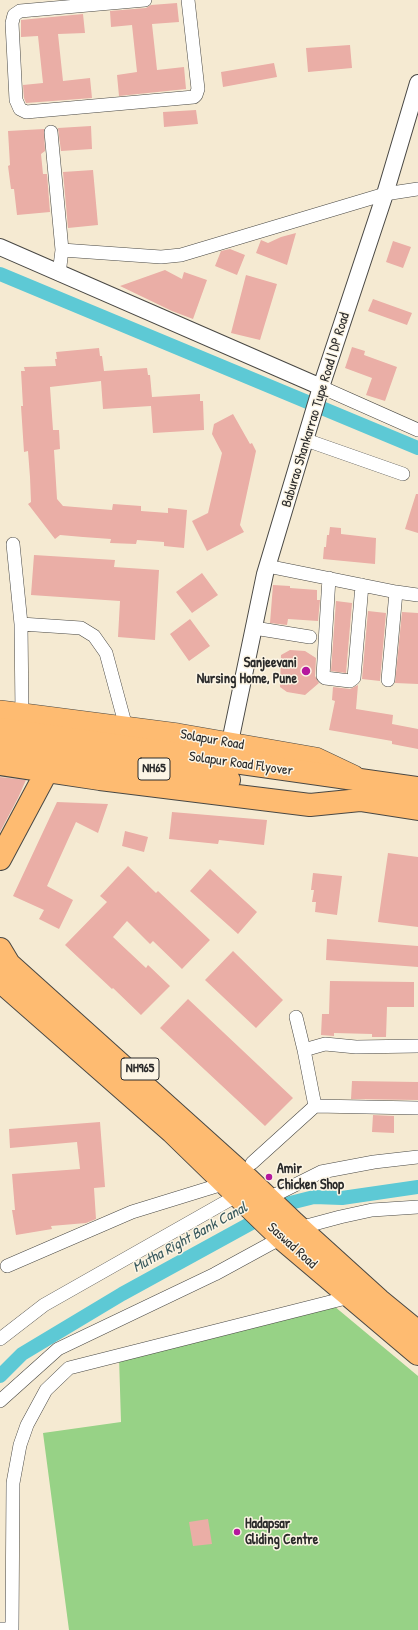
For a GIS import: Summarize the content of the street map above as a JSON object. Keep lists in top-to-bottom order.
{
  "streets": {
    "highway": [
      "Solapur Road",
      "Solapur Road Flyover",
      "NH65",
      "NH965",
      "Saswad Road"
    ],
    "street": ["Baburao Shankarrao Tupe Road | DP Road"]
  },
  "crossings": [
    ["Baburao Shankarrao Tupe Road | DP Road", "Solapur Road"],
    ["Solapur Road", "Solapur Road Flyover"],
    ["NH965", "Saswad Road"]
  ],
  "water": ["Mutha Right Bank Canal"],
  "places": ["Sanjeevani Nursing Home, Pune", "Amir Chicken Shop", "Hadapsar Gliding Centre"]
}
